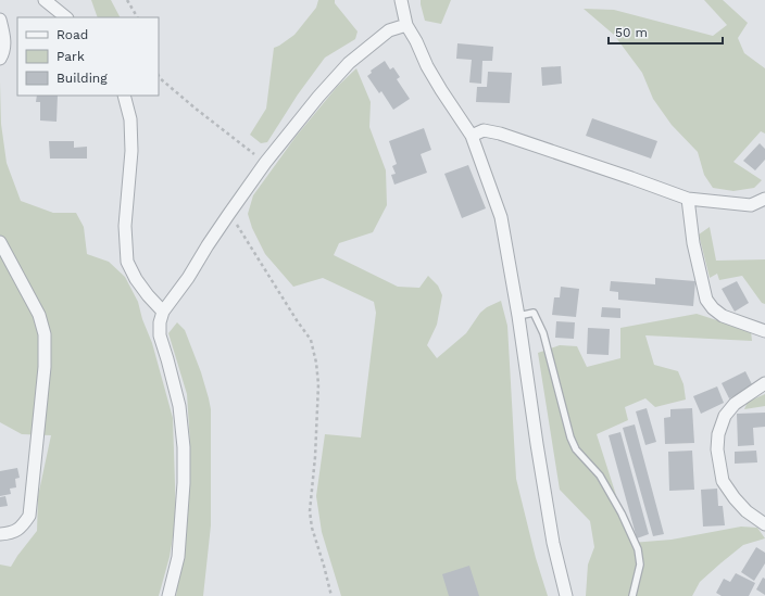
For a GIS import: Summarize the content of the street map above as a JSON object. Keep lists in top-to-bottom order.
{
  "legend": ["Road", "Park", "Building"],
  "scale_bar": "50 m"
}
